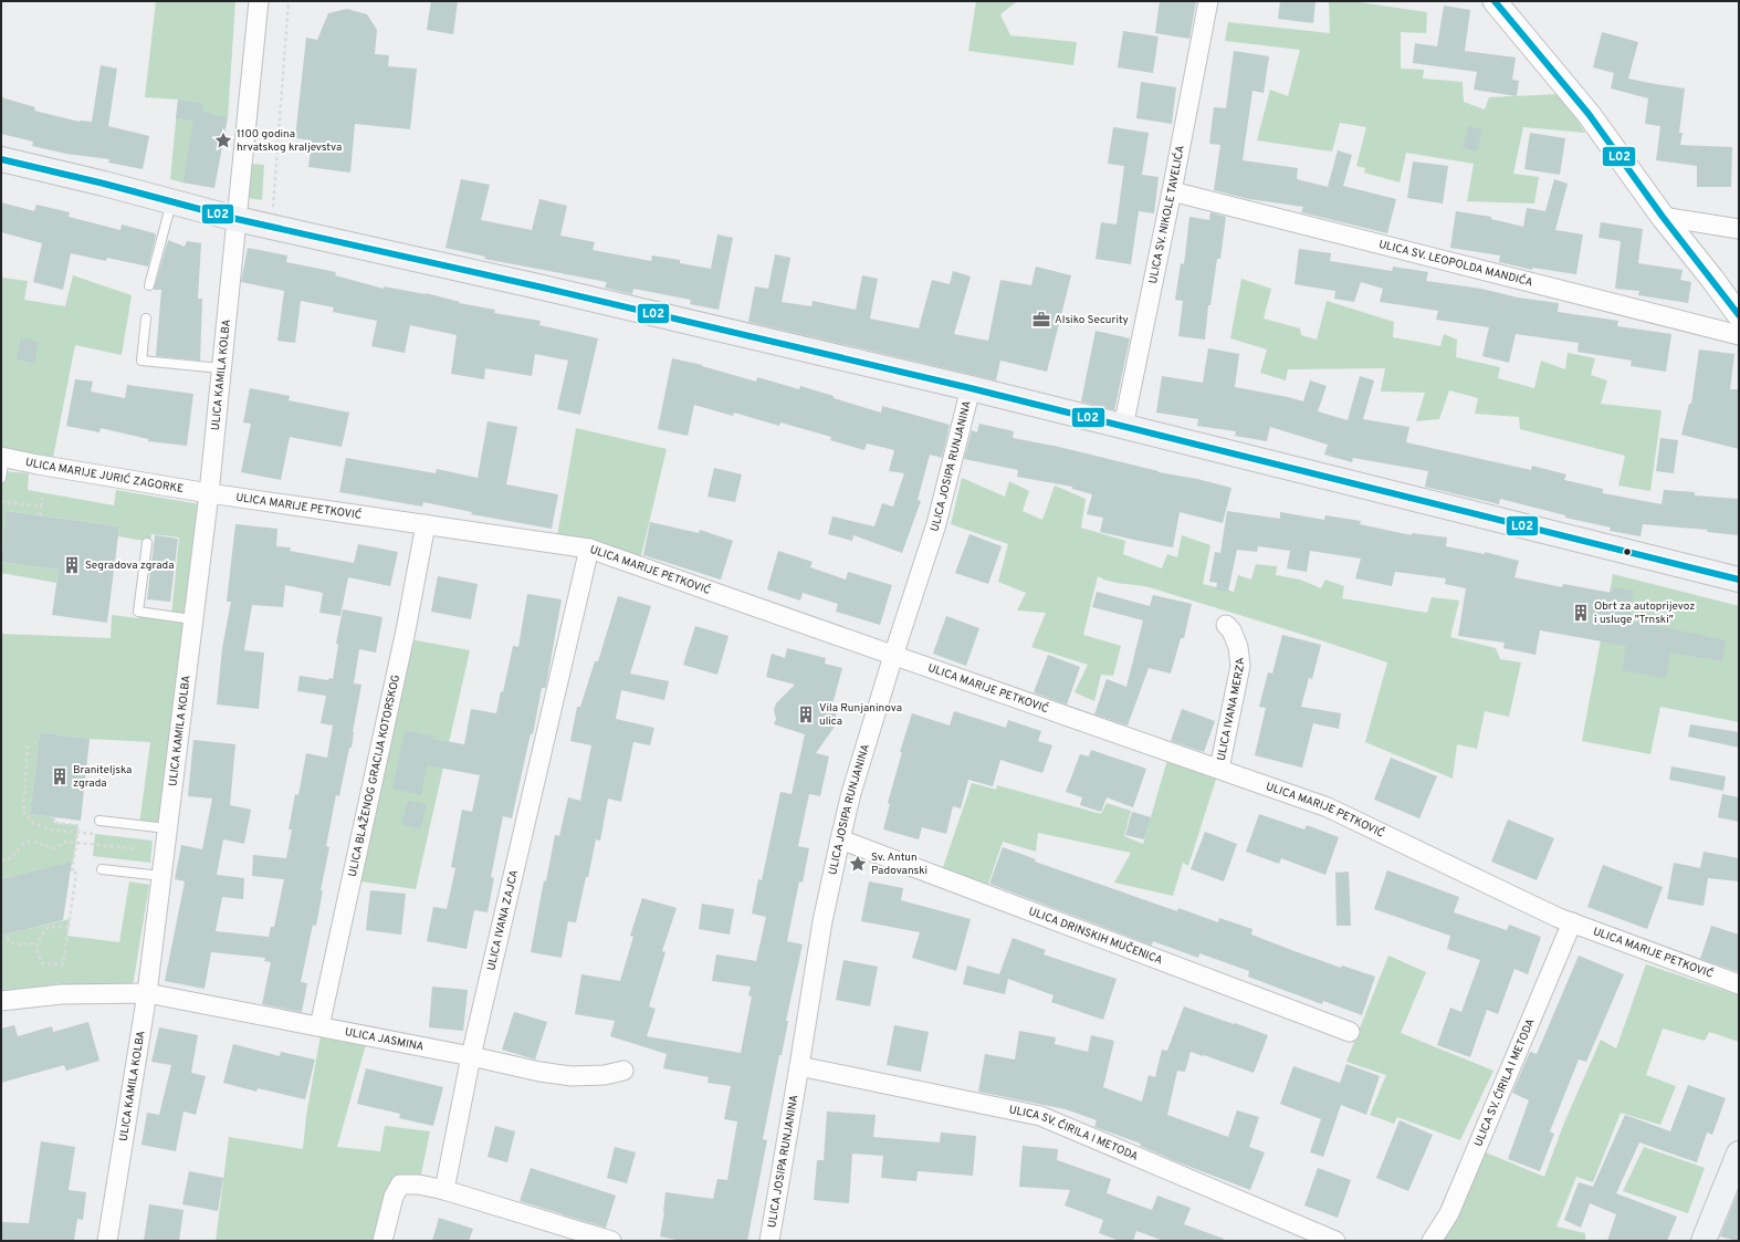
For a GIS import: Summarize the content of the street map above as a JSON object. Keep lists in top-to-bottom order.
{
  "streets": {
    "street": [
      "ULICA SV. NIKOLE TAVELIĆA",
      "ULICA SV. LEOPOLDA MANDIĆA",
      "ULICA KAMILA KOLBA",
      "ULICA JOSIPA RUNJANINA",
      "ULICA MARIJE JURIĆ ZAGORKE",
      "ULICA MARIJE PETKOVIĆ",
      "ULICA IVANA MERZA",
      "ULICA BLAŽENOG GRACIJA KOTORSKOG",
      "ULICA IVANA ZAJCA",
      "ULICA DRINSKIH MUČENICA",
      "ULICA JASMINA",
      "ULICA SV. ĆIRILA I METODA"
    ]
  },
  "crossings": [
    ["ULICA SV. NIKOLE TAVELIĆA", "ULICA SV. LEOPOLDA MANDIĆA"],
    ["ULICA KAMILA KOLBA", "ULICA MARIJE JURIĆ ZAGORKE"],
    ["ULICA KAMILA KOLBA", "ULICA MARIJE PETKOVIĆ"],
    ["ULICA KAMILA KOLBA", "ULICA JASMINA"],
    ["ULICA JOSIPA RUNJANINA", "ULICA MARIJE PETKOVIĆ"],
    ["ULICA JOSIPA RUNJANINA", "ULICA DRINSKIH MUČENICA"],
    ["ULICA JOSIPA RUNJANINA", "ULICA SV. ĆIRILA I METODA"],
    ["ULICA MARIJE JURIĆ ZAGORKE", "ULICA MARIJE PETKOVIĆ"],
    ["ULICA MARIJE PETKOVIĆ", "ULICA IVANA MERZA"],
    ["ULICA MARIJE PETKOVIĆ", "ULICA BLAŽENOG GRACIJA KOTORSKOG"],
    ["ULICA MARIJE PETKOVIĆ", "ULICA IVANA ZAJCA"],
    ["ULICA MARIJE PETKOVIĆ", "ULICA SV. ĆIRILA I METODA"],
    ["ULICA BLAŽENOG GRACIJA KOTORSKOG", "ULICA JASMINA"],
    ["ULICA IVANA ZAJCA", "ULICA JASMINA"]
  ],
  "places": {
    "place": ["1100 godina hrvatskog kraljevstva", "Sv. Antun Padovanski"],
    "office": ["Alsiko Security"],
    "building": [
      "Segradova zgrada",
      "Obrt za autoprijevoz i usluge \"Trnski\"",
      "Vila Runjaninova ulica",
      "Braniteljska zgrada"
    ]
  },
  "lines": ["transit line L02"]
}
